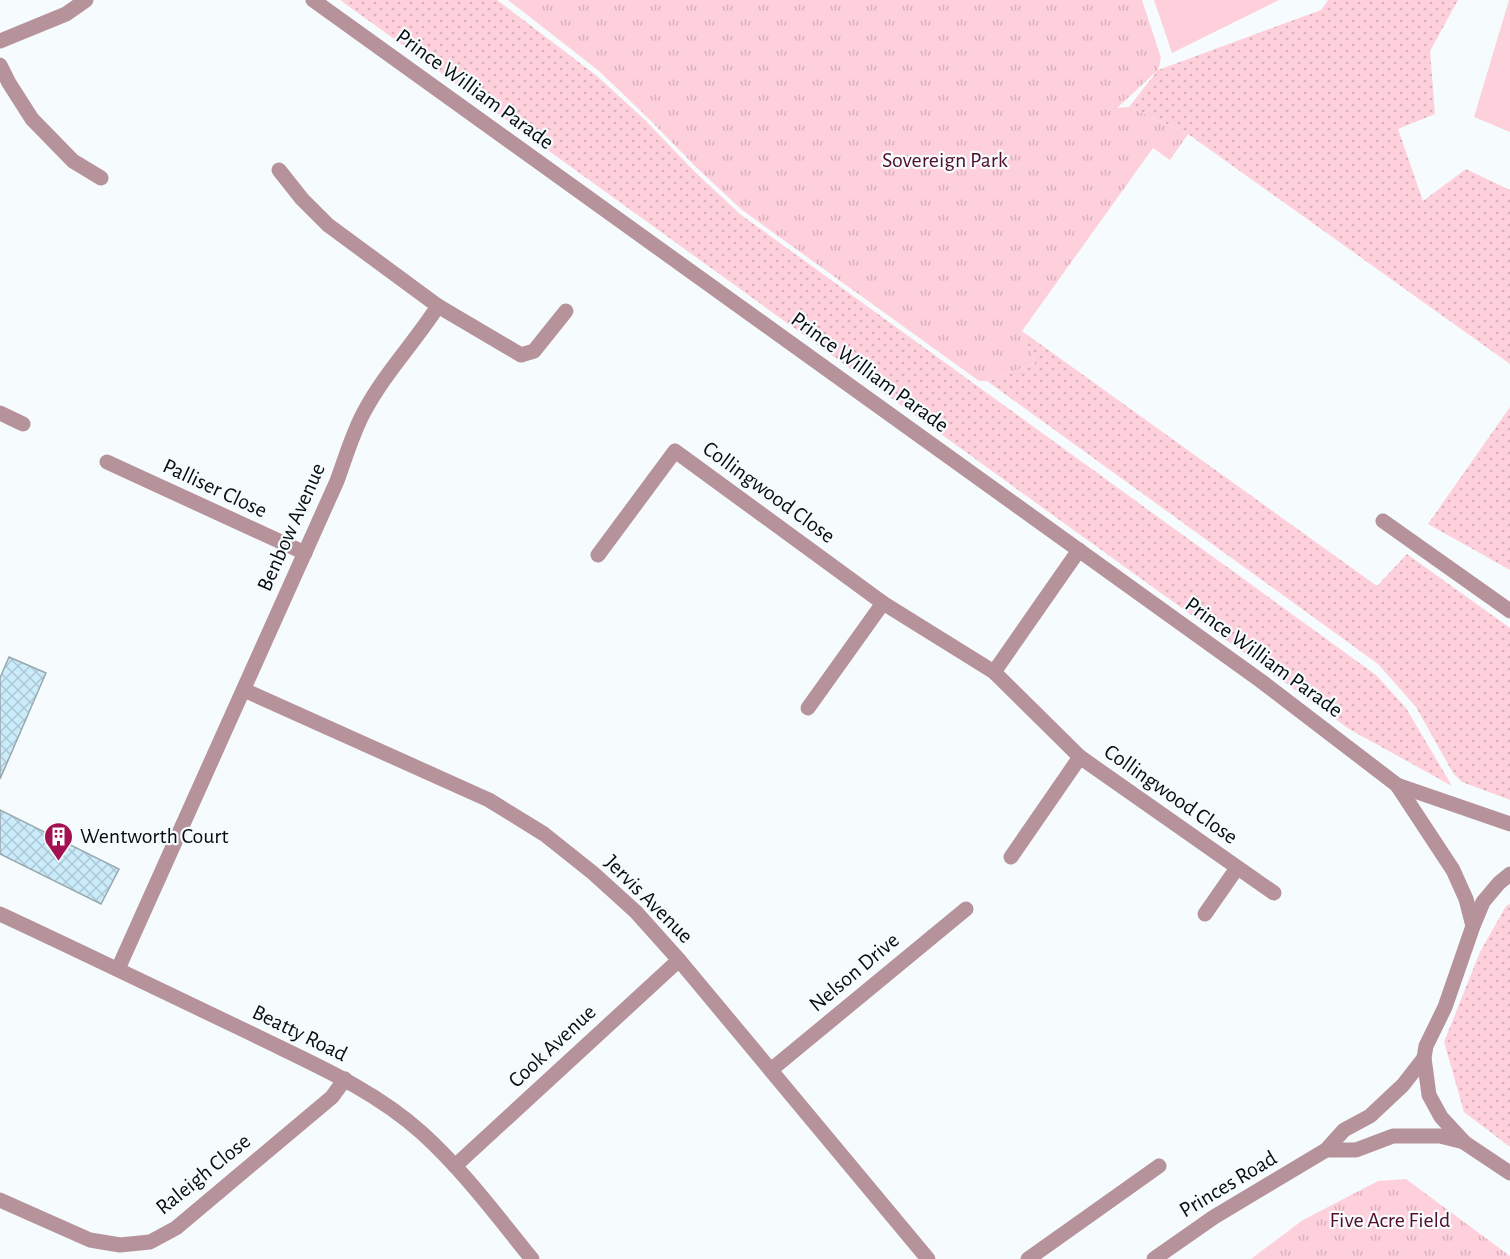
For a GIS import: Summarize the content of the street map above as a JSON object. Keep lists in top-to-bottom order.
{
  "streets": {
    "street": [
      "Prince William Parade",
      "Palliser Close",
      "Collingwood Close",
      "Benbow Avenue",
      "Jervis Avenue",
      "Nelson Drive",
      "Beatty Road",
      "Cook Avenue",
      "Raleigh Close",
      "Princes Road"
    ]
  },
  "crossings": [
    ["Palliser Close", "Benbow Avenue"],
    ["Benbow Avenue", "Jervis Avenue"],
    ["Benbow Avenue", "Beatty Road"],
    ["Jervis Avenue", "Nelson Drive"],
    ["Jervis Avenue", "Cook Avenue"],
    ["Beatty Road", "Cook Avenue"],
    ["Beatty Road", "Raleigh Close"]
  ],
  "parks": ["Sovereign Park", "Five Acre Field"],
  "places": {
    "building": ["Wentworth Court"]
  }
}
